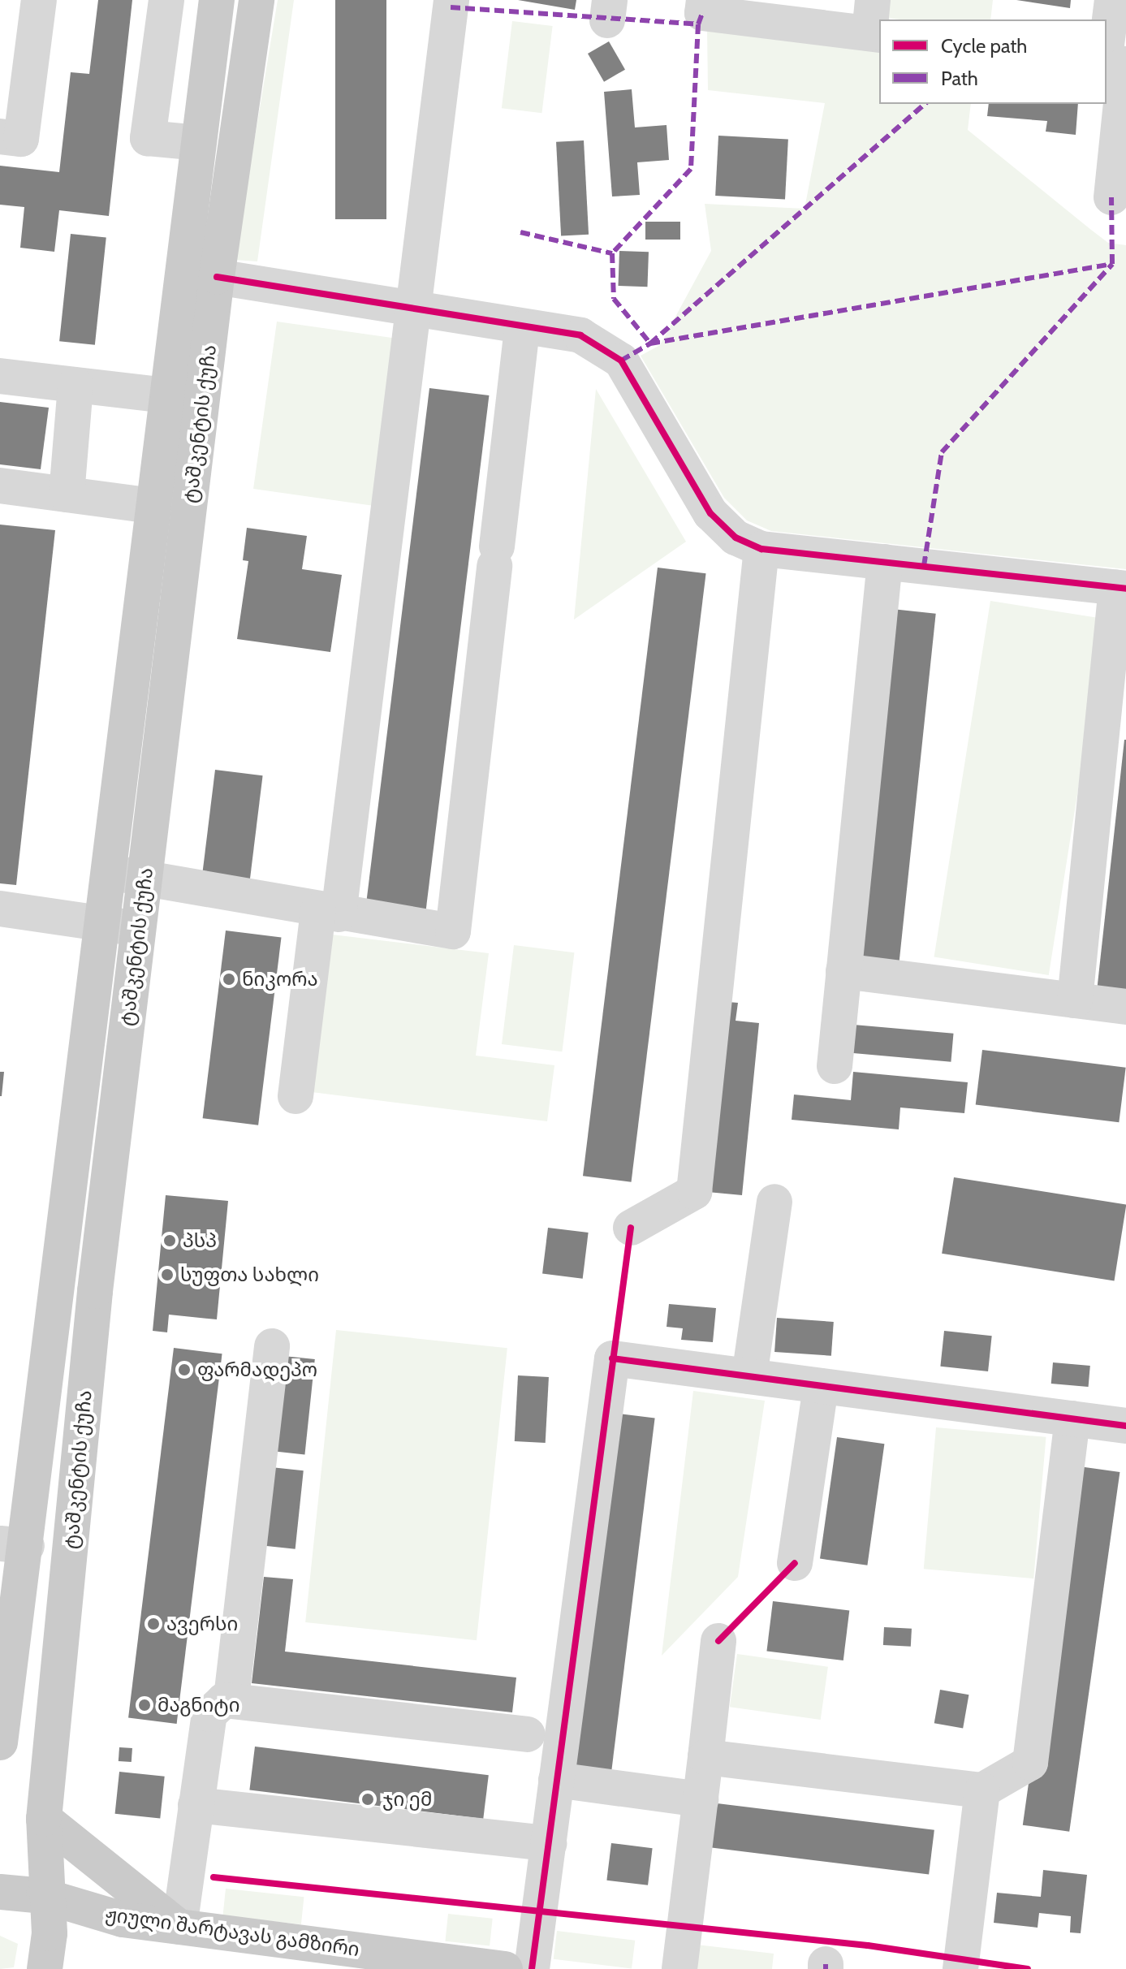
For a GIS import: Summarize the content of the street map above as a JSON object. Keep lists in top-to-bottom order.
{
  "streets": {
    "main road": ["ტაშკენტის ქუჩა", "ჟიული შარტავას გამზირი"]
  },
  "crossings": [
    ["ტაშკენტის ქუჩა", "ჟიული შარტავას გამზირი"]
  ],
  "places": [
    "ნიკორა",
    "პსპ",
    "სუფთა სახლი",
    "ფარმადეპო",
    "ავერსი",
    "მაგნიტი",
    "ჯი ემ"
  ],
  "legend": ["Cycle path", "Path"]
}
